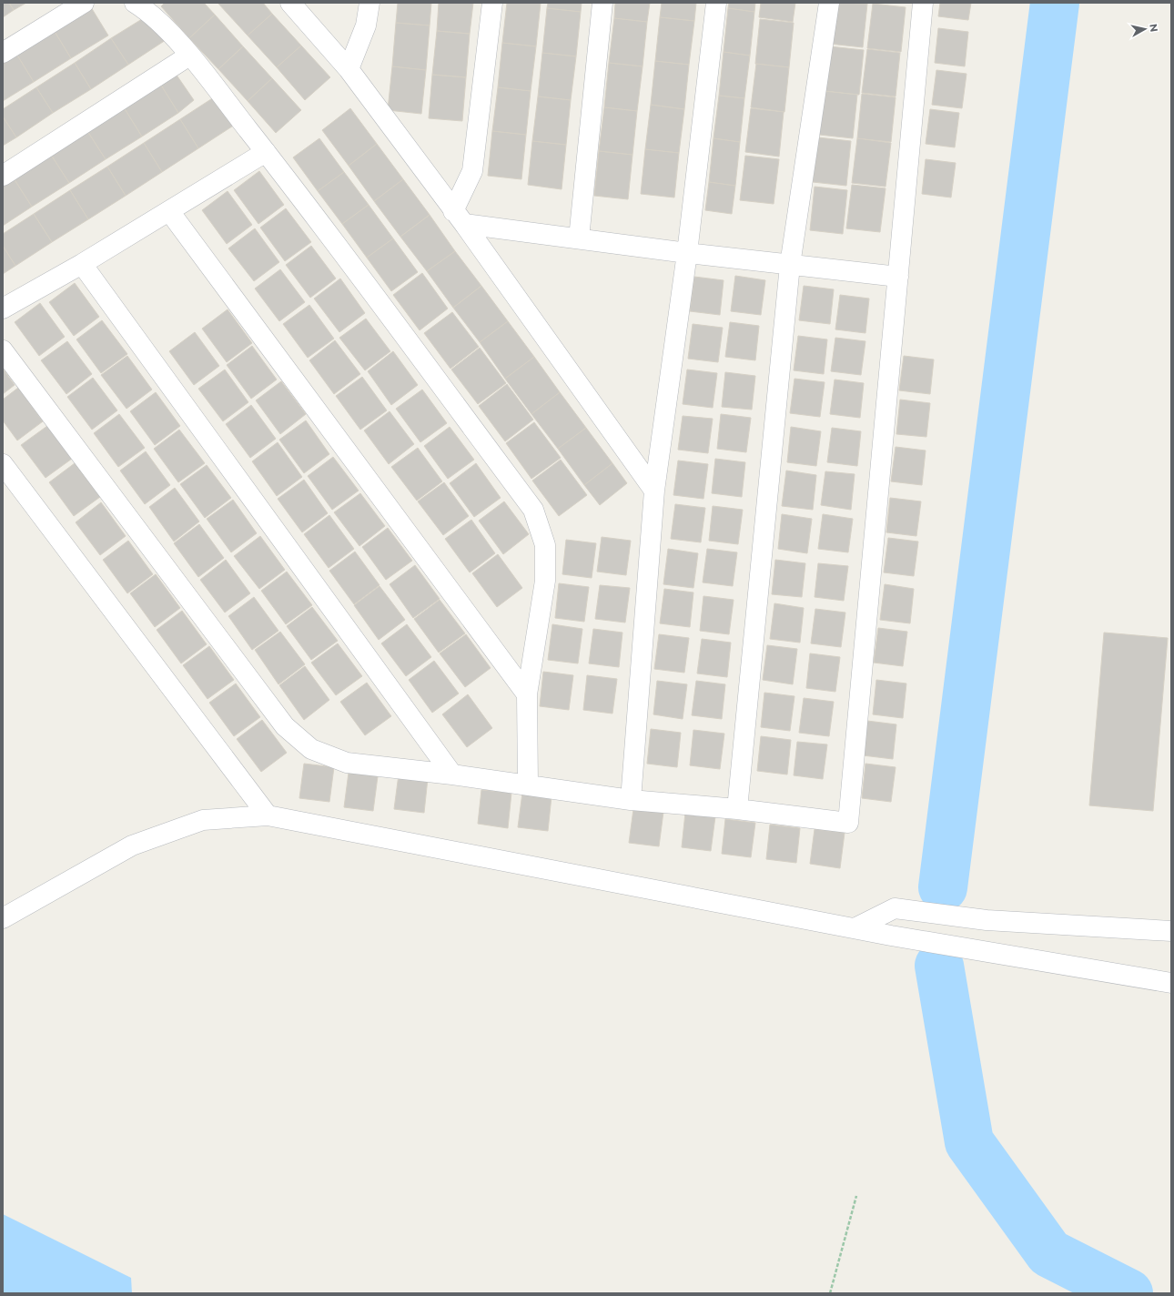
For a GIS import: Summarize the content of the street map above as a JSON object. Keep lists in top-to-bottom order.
{
  "north": "right"
}
